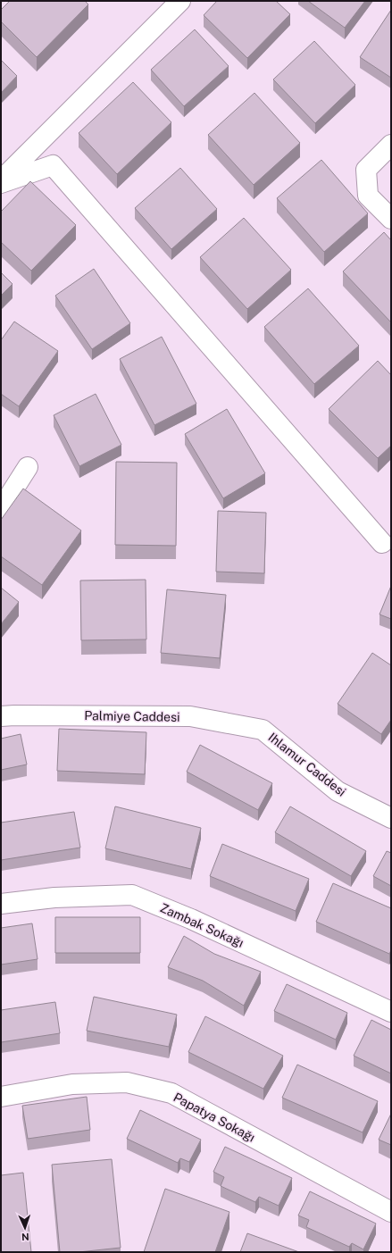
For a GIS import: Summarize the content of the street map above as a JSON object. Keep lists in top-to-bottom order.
{
  "streets": {
    "street": [
      "Palmiye Caddesi",
      "Ihlamur Caddesi",
      "Zambak Sokağı",
      "Papatya Sokağı"
    ]
  },
  "crossings": [
    ["Palmiye Caddesi", "Ihlamur Caddesi"]
  ],
  "north": "bottom"
}
